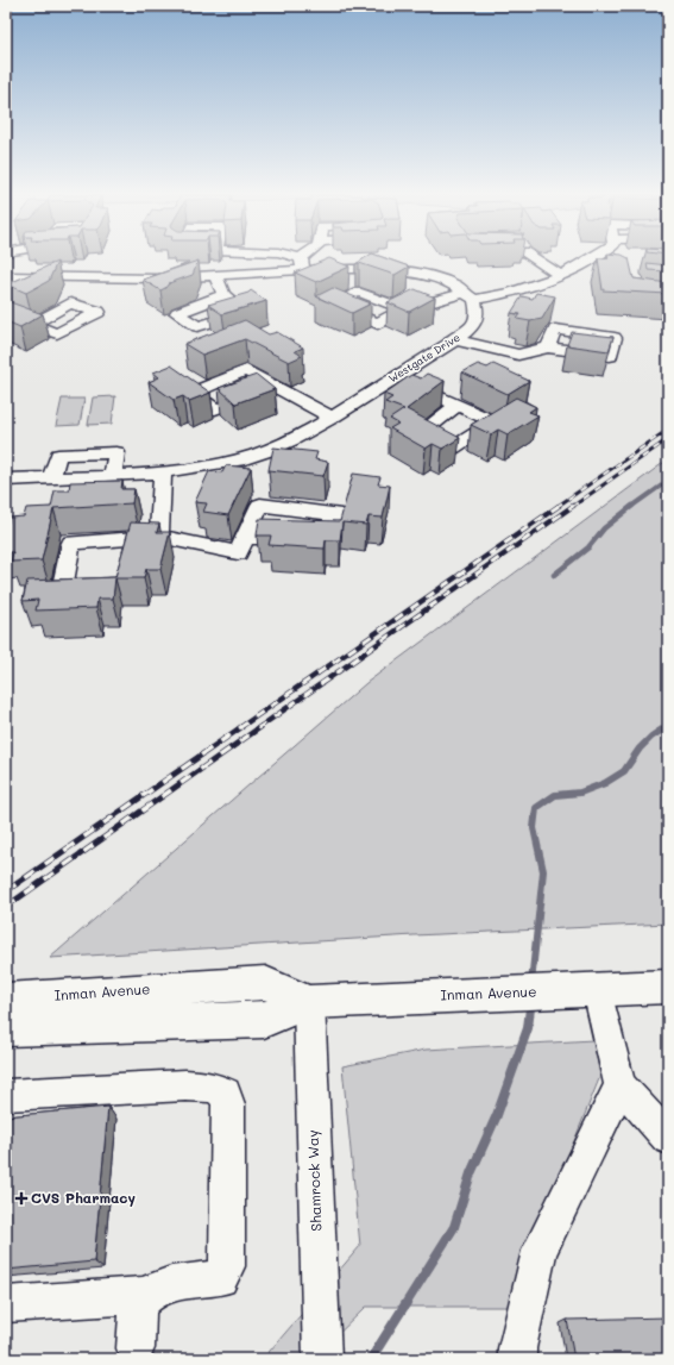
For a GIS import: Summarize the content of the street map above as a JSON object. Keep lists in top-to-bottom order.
{
  "streets": {
    "main road": ["Inman Avenue"],
    "street": ["Westgate Drive", "Shamrock Way"]
  },
  "crossings": [
    ["Inman Avenue", "Shamrock Way"]
  ],
  "places": {
    "health": ["CVS Pharmacy"]
  }
}
